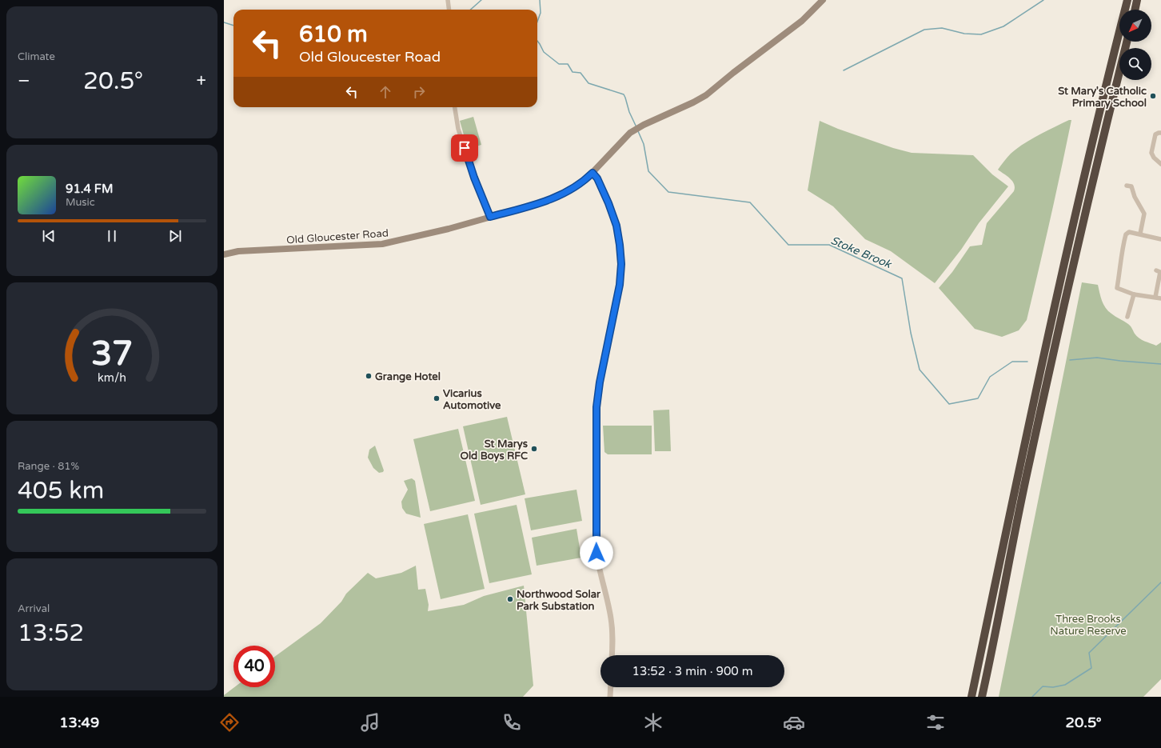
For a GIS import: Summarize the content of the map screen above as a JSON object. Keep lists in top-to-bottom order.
{
  "streets": {
    "main road": ["Old Gloucester Road"]
  },
  "water": ["Stoke Brook"],
  "parks": ["Three Brooks Nature Reserve"],
  "places": [
    "St Mary's Catholic Primary School",
    "Grange Hotel",
    "Vicarius Automotive",
    "St Marys Old Boys RFC",
    "Northwood Solar Park Substation"
  ],
  "north": "bottom left",
  "page": {
    "tile": [
      "Climate",
      ["Range · 81%", "405 km"],
      ["Arrival", "13:52"]
    ],
    "turn": ["610 m", "Old Gloucester Road"],
    "heat": ["−", "20.5°", "+"],
    "song": ["91.4 FM", "Music"],
    "limit": "40",
    "trip": "13:52 · 3 min · 900 m",
    "tabs": ["13:49", "20.5°"],
    "gauge": ["37", "km/h"]
  }
}
